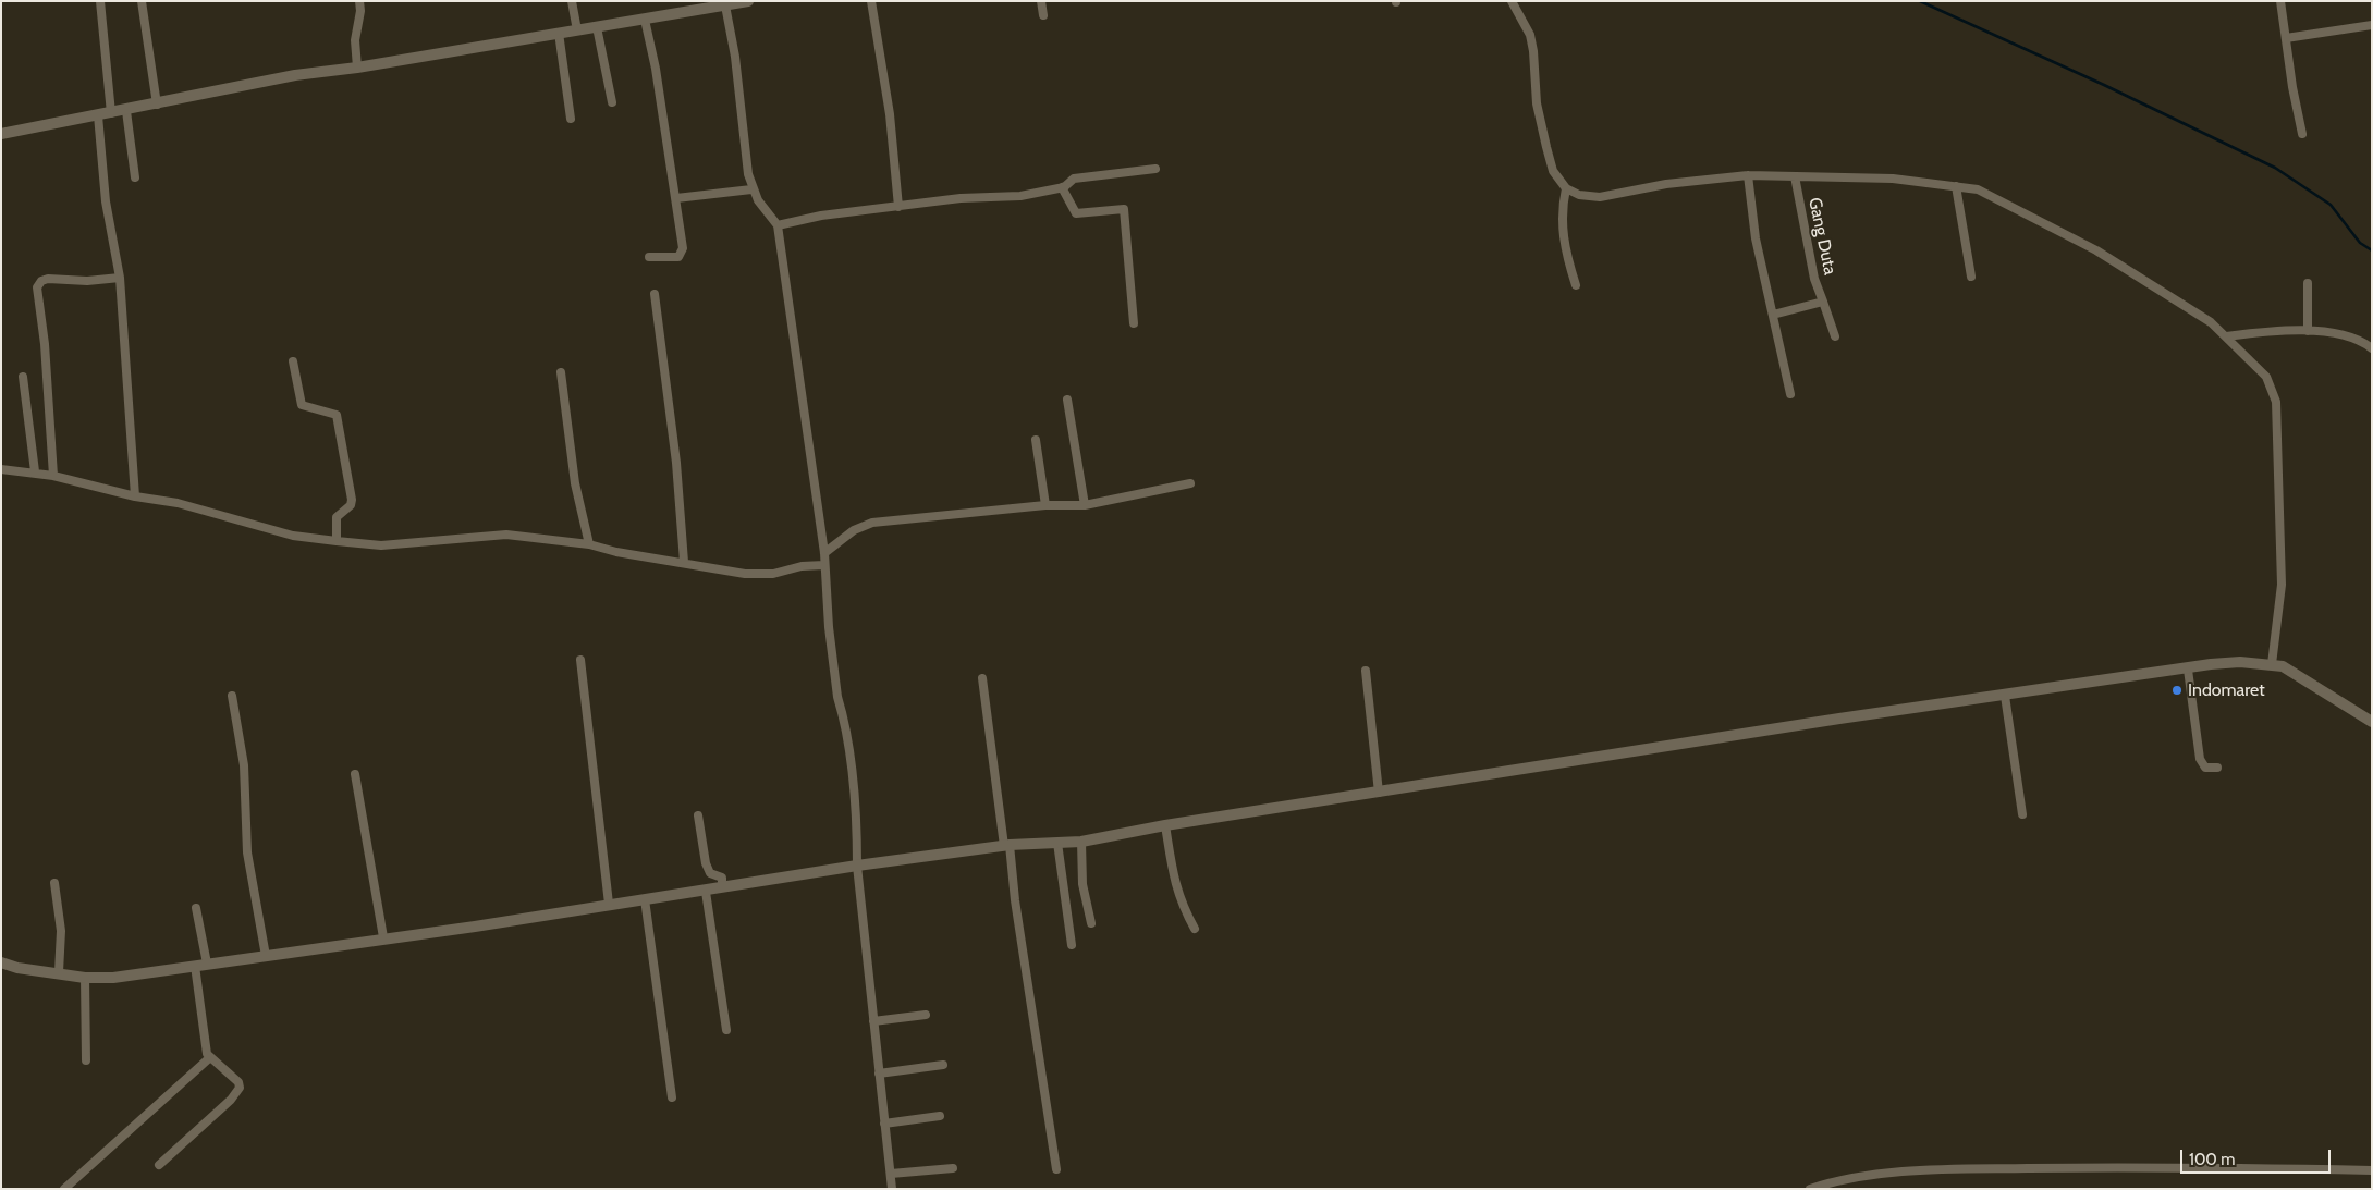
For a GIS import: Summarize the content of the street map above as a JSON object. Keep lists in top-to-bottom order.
{
  "streets": {
    "street": ["Gang Duta"]
  },
  "places": ["Indomaret"],
  "scale_bar": "100 m"
}
